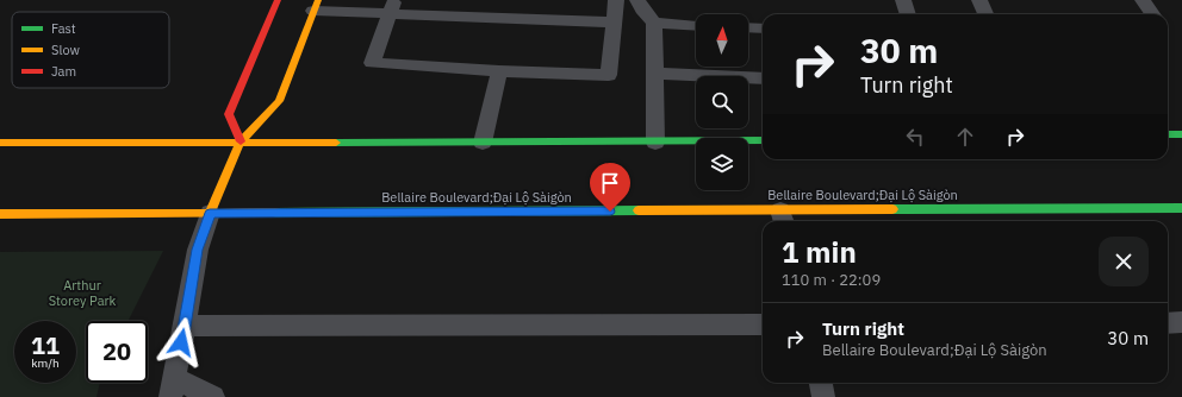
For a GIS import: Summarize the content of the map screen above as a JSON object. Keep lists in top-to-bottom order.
{
  "streets": {
    "main road": ["Bellaire Boulevard;Đại Lộ Sàigòn"]
  },
  "parks": ["Arthur Storey Park"],
  "legend": ["Fast", "Slow", "Jam"],
  "north": "top",
  "page": {
    "turn": ["30 m", "Turn right"],
    "heading": ["1 min", "110 m · 22:09"],
    "list": [
      {
        "name": "Turn right",
        "note": "Bellaire Boulevard;Đại Lộ Sàigòn",
        "value": "30 m"
      }
    ],
    "speed": "11 km/h",
    "limit": "20"
  }
}
